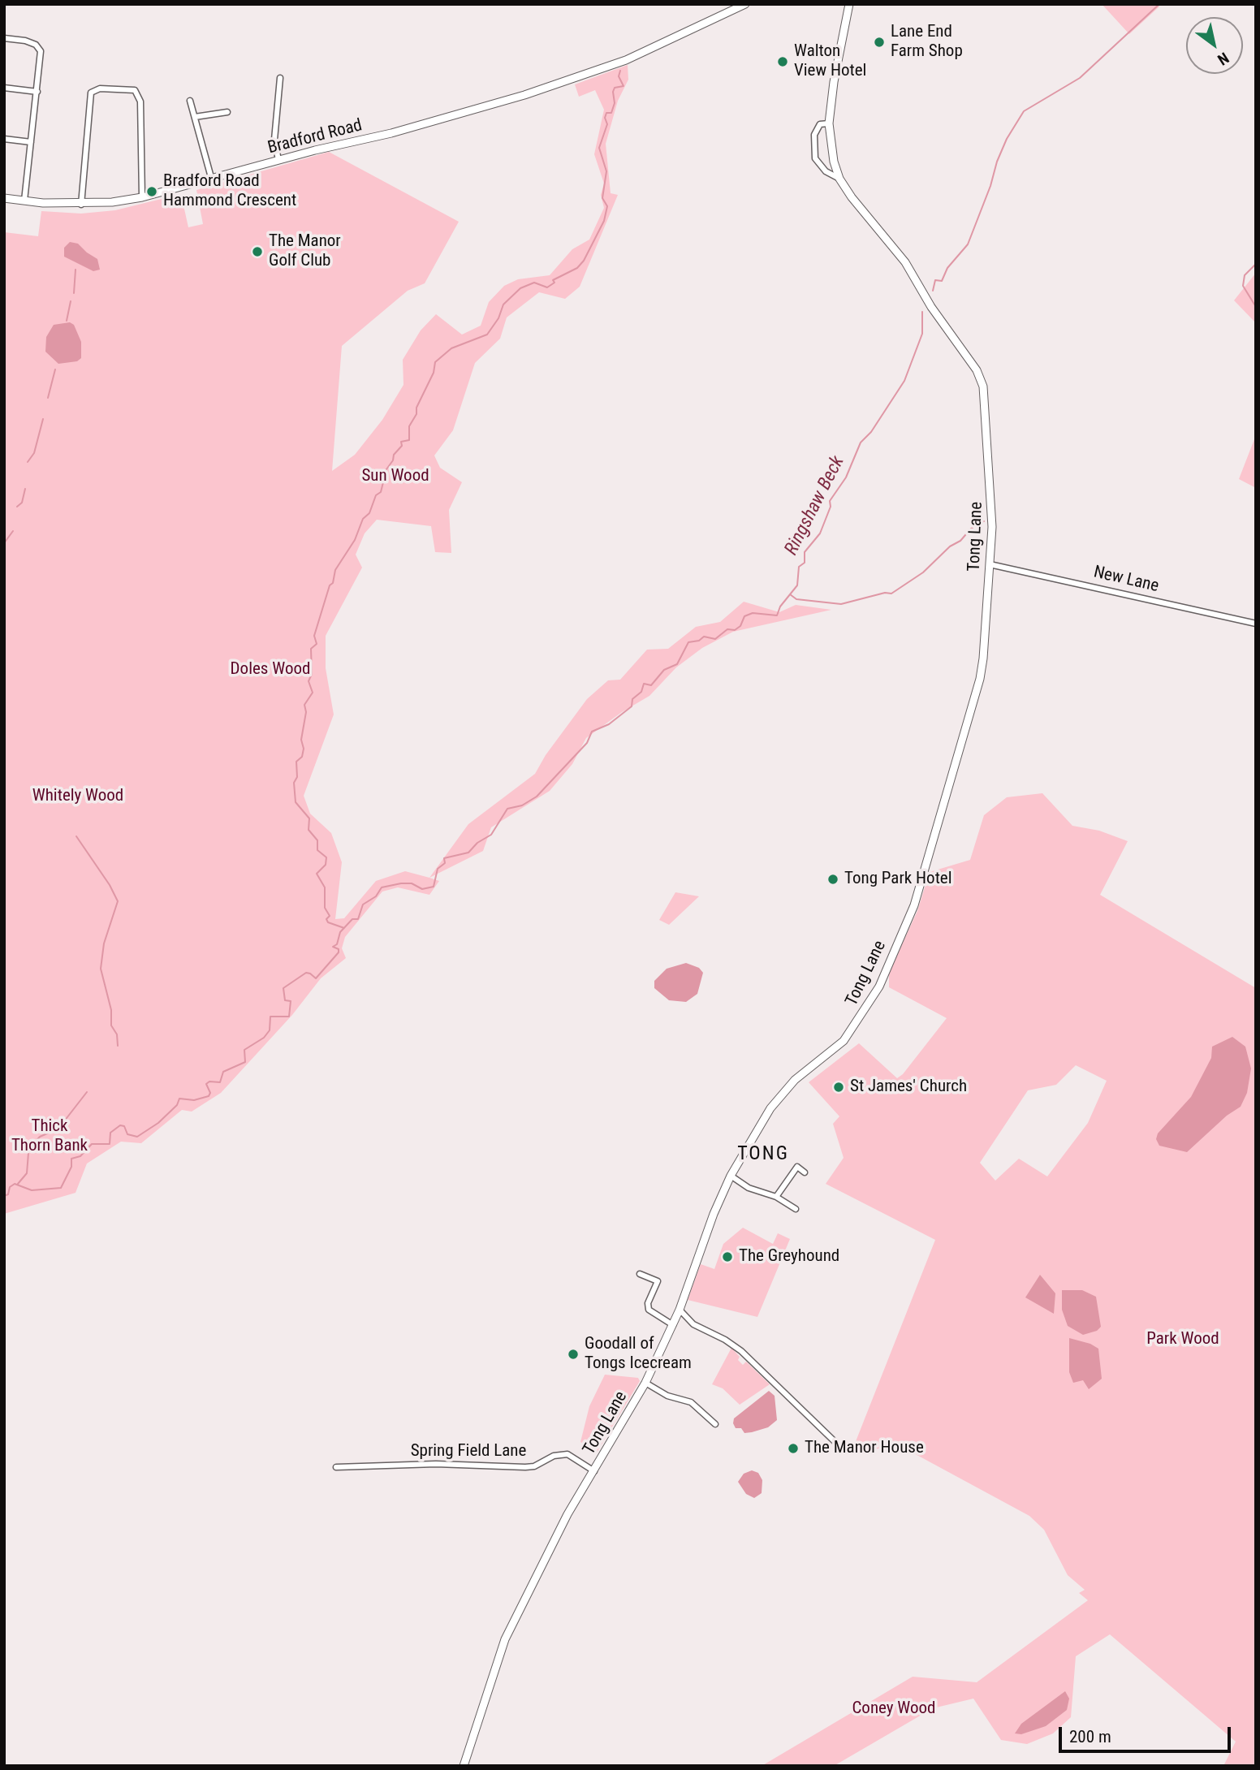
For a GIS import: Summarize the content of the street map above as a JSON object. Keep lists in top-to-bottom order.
{
  "streets": {
    "street": [
      "Bradford Road",
      "Tong Lane",
      "New Lane",
      "Spring Field Lane"
    ]
  },
  "crossings": [
    ["Tong Lane", "New Lane"],
    ["Tong Lane", "Spring Field Lane"]
  ],
  "districts": ["TONG"],
  "water": ["Ringshaw Beck"],
  "parks": [
    "Sun Wood",
    "Doles Wood",
    "Whitely Wood",
    "Thick Thorn Bank",
    "Park Wood",
    "Coney Wood"
  ],
  "places": [
    "Lane End Farm Shop",
    "Walton View Hotel",
    "Bradford Road Hammond Crescent",
    "The Manor Golf Club",
    "Tong Park Hotel",
    "St James' Church",
    "The Greyhound",
    "Goodall of Tongs Icecream",
    "The Manor House"
  ],
  "scale_bar": "200 m",
  "north": "bottom right"
}
